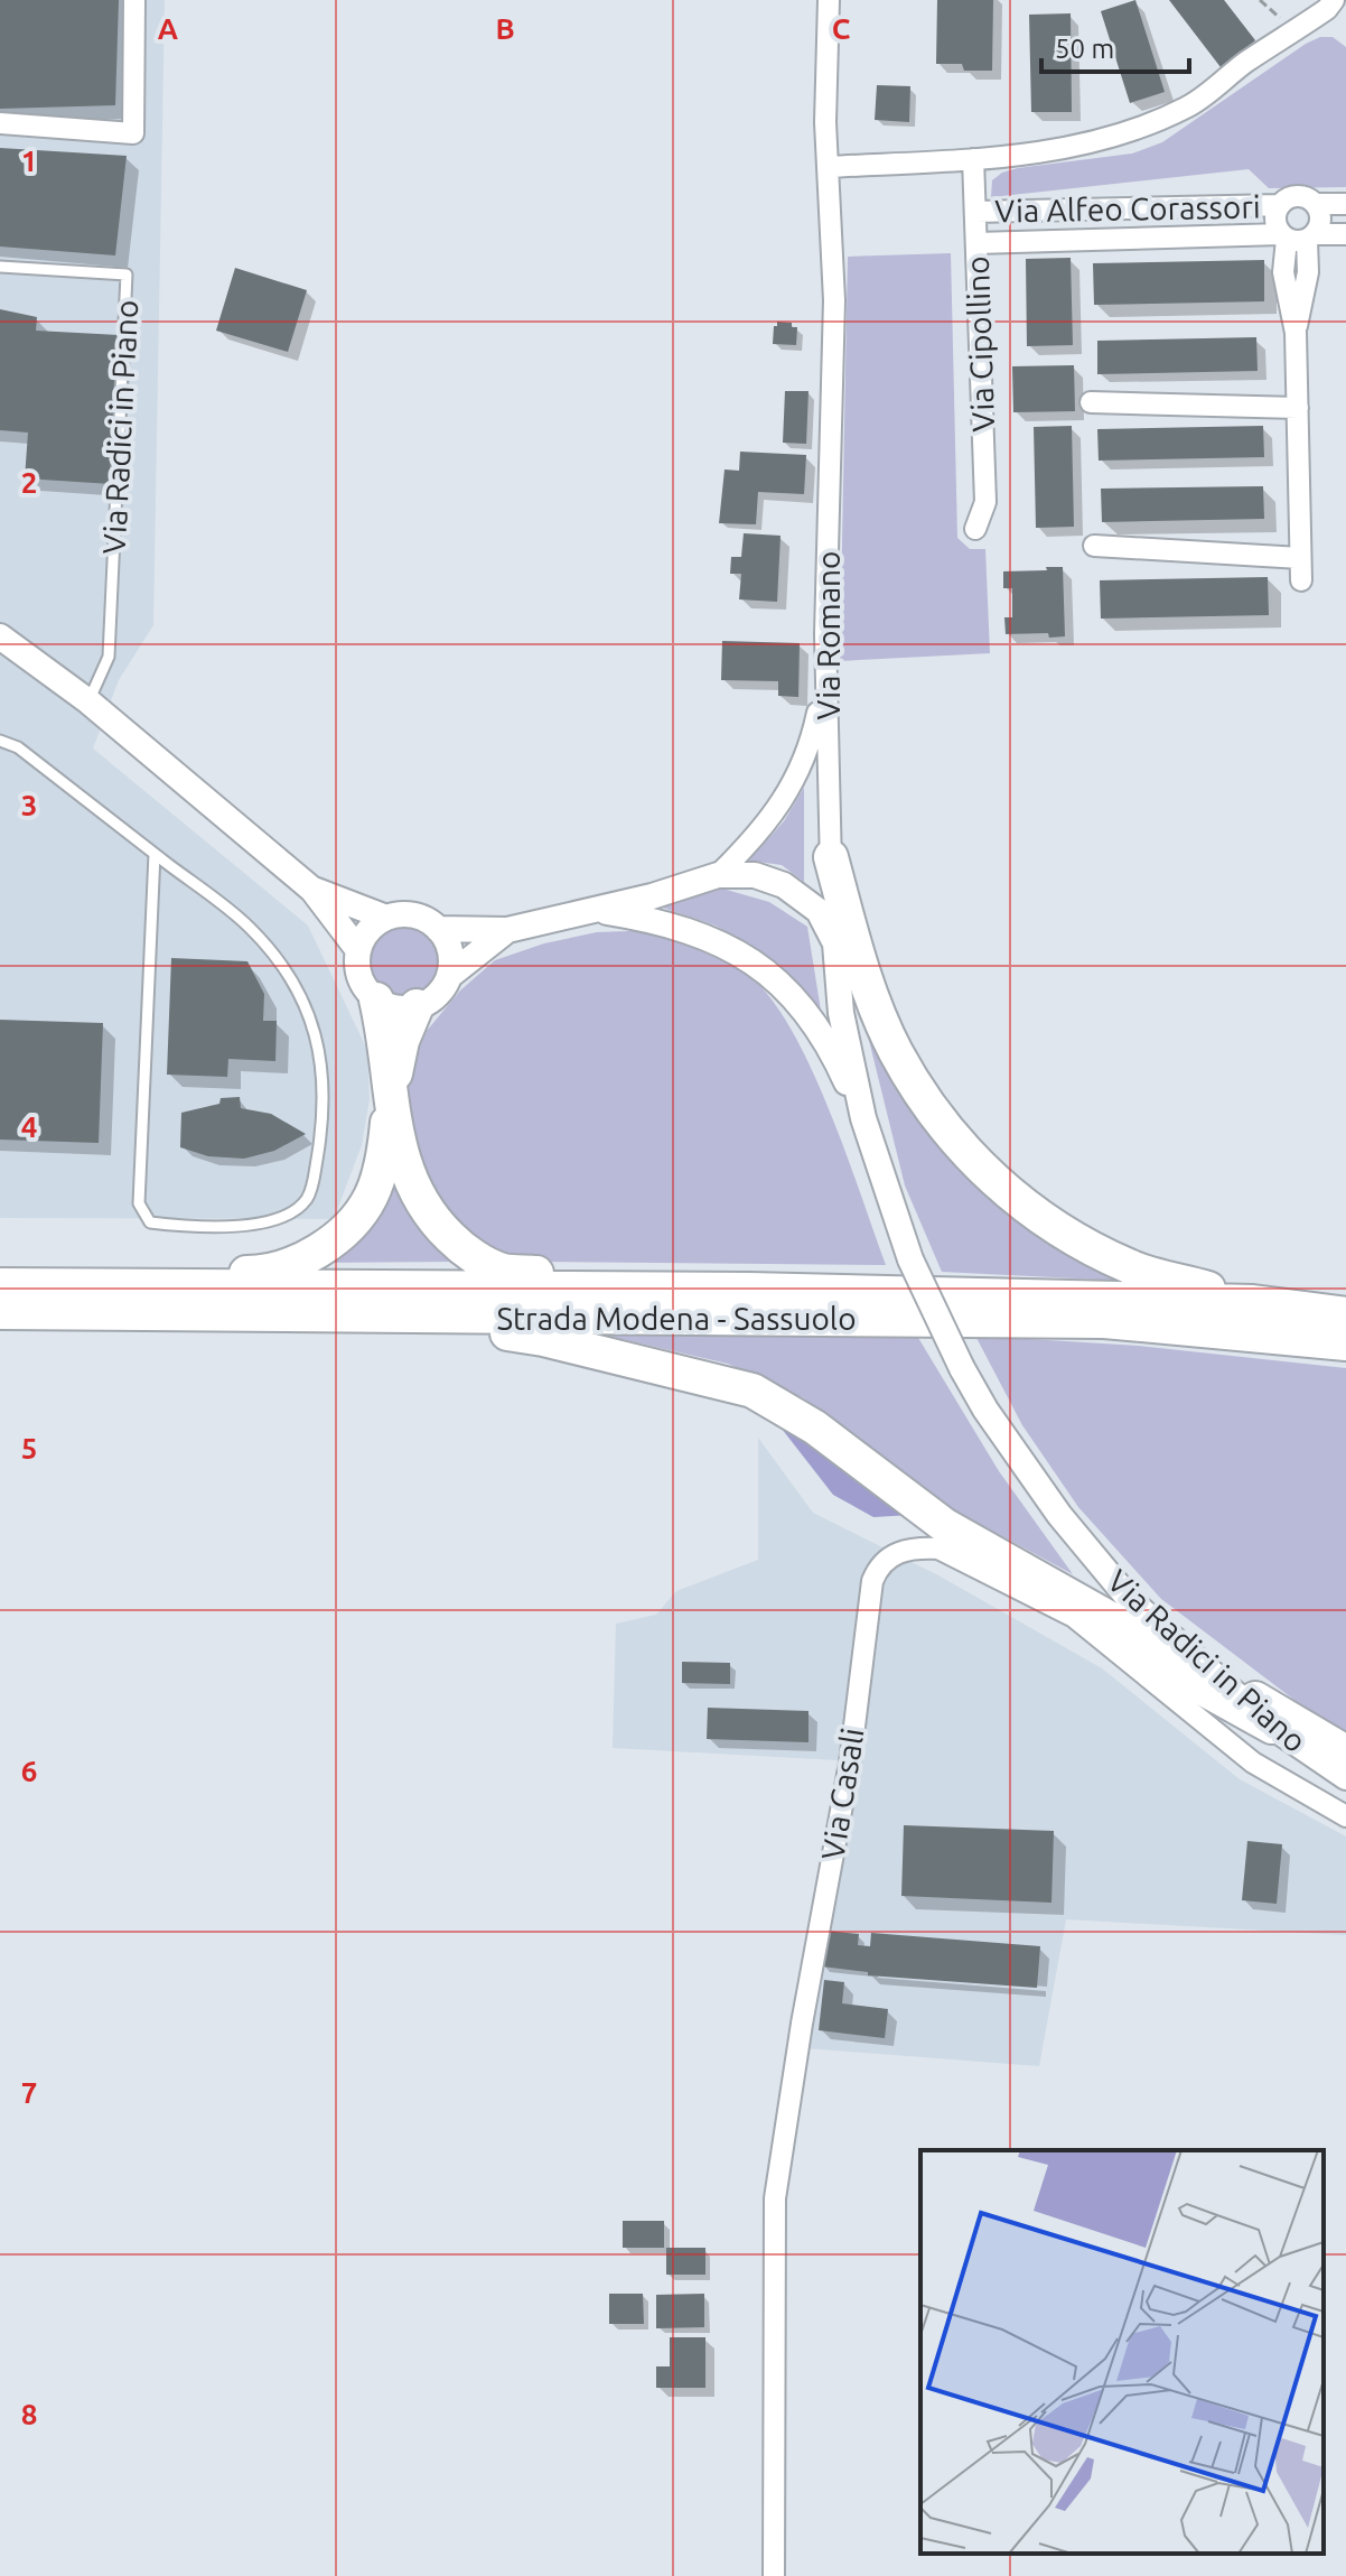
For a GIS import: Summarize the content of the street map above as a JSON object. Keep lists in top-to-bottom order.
{
  "streets": {
    "highway": ["Strada Modena - Sassuolo"],
    "street": [
      "Via Alfeo Corassori",
      "Via Cipollino",
      "Via Radici in Piano",
      "Via Romano",
      "Via Casali"
    ]
  },
  "crossings": [
    ["Via Alfeo Corassori", "Via Cipollino"],
    ["Via Alfeo Corassori", "Via Romano"],
    ["Via Radici in Piano", "Via Romano"]
  ],
  "scale_bar": "50 m",
  "grid": {
    "columns": ["A", "B", "C"],
    "rows": [
      "1",
      "2",
      "3",
      "4",
      "5",
      "6",
      "7",
      "8"
    ]
  }
}
